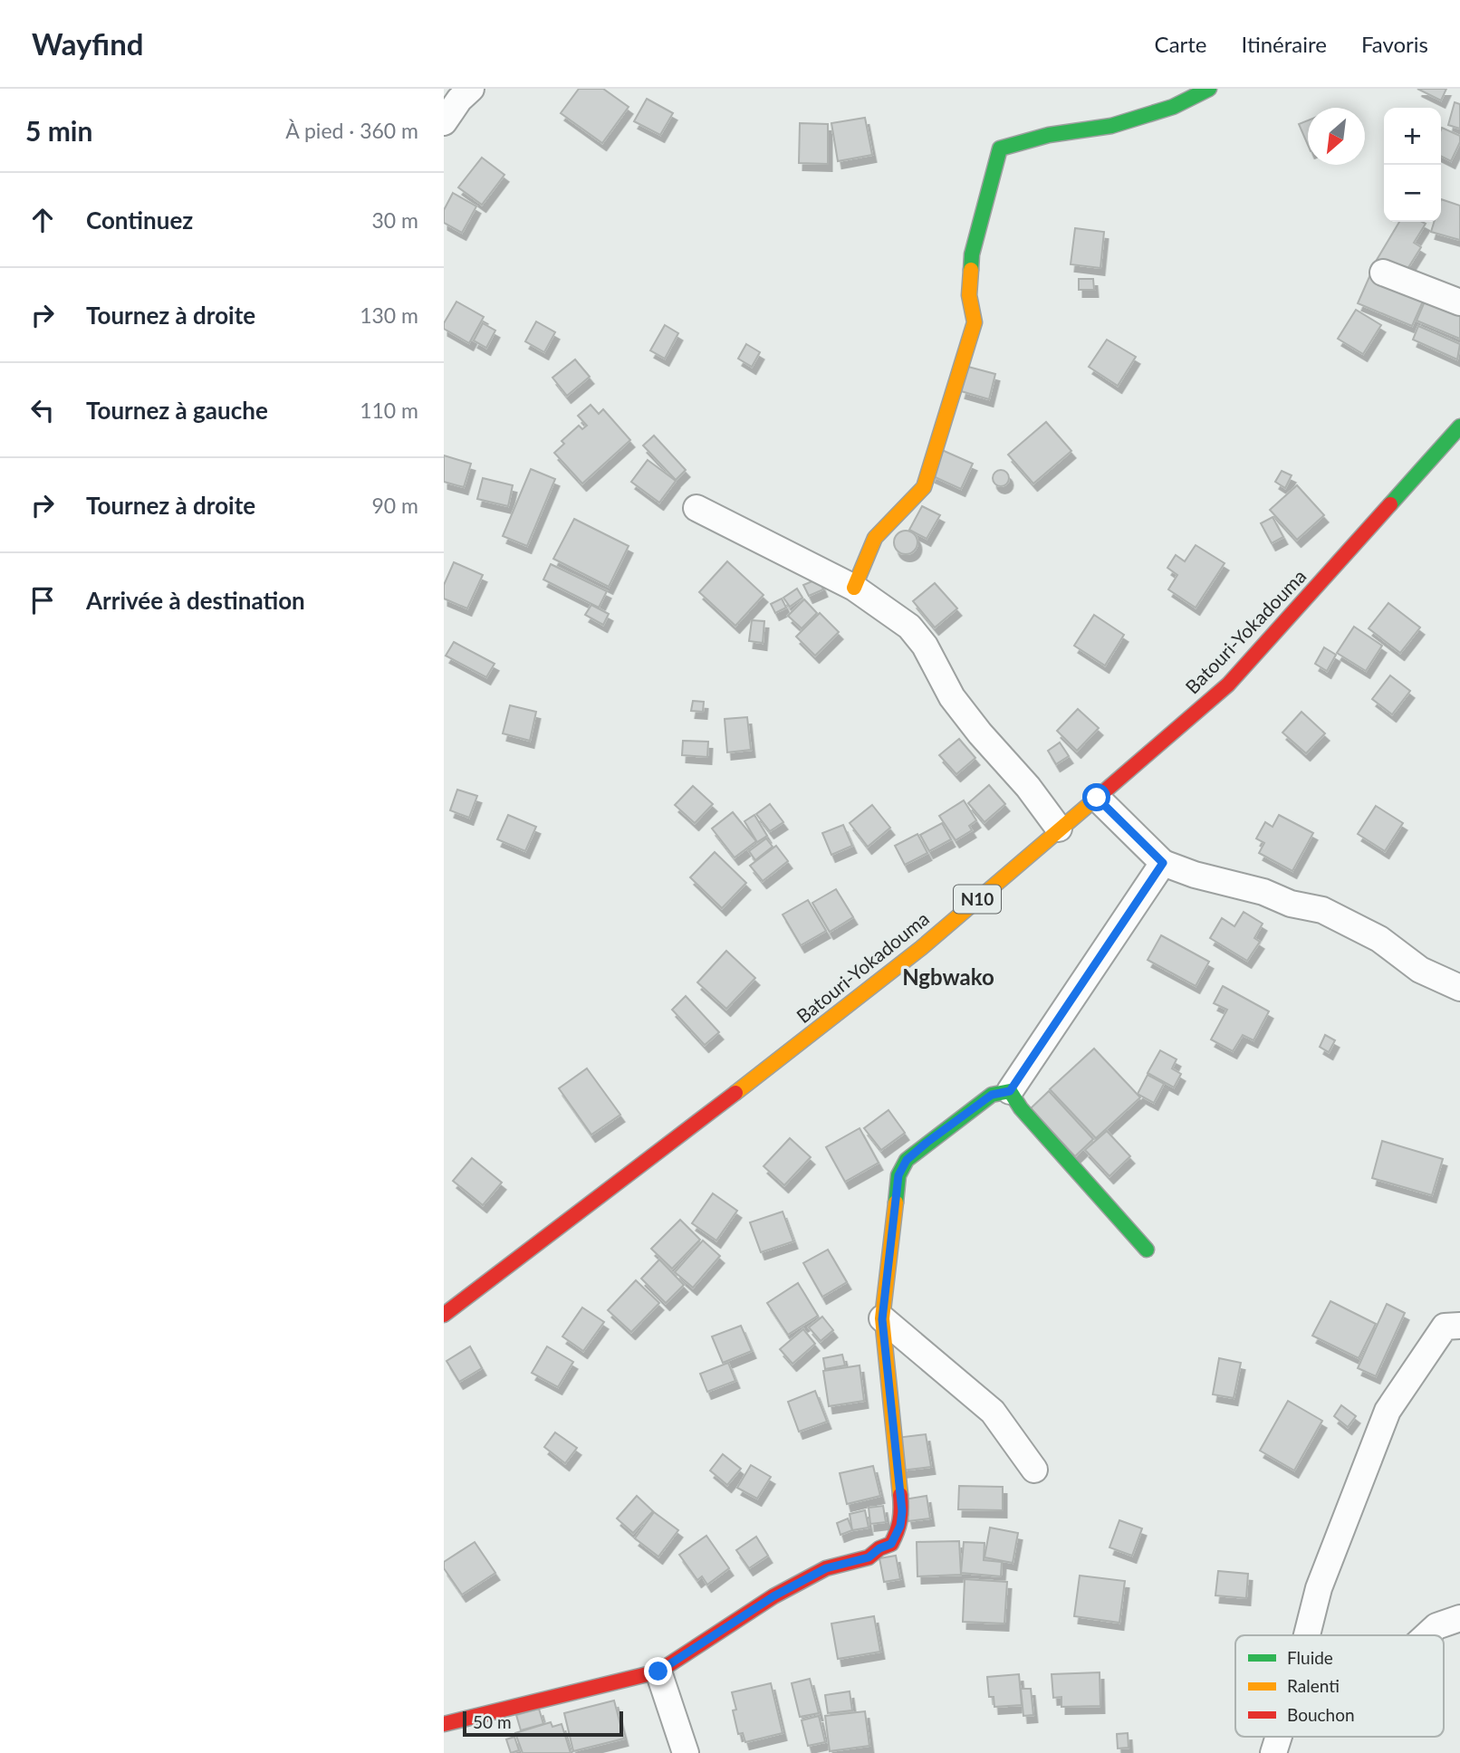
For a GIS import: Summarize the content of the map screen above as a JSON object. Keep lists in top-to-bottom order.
{
  "streets": {
    "main road": ["Batouri-Yokadouma", "N10"]
  },
  "districts": ["Ngbwako"],
  "legend": ["Fluide", "Ralenti", "Bouchon"],
  "scale_bar": "50 m",
  "north": "bottom left",
  "page": {
    "header": "Wayfind",
    "nav": ["Carte", "Itinéraire", "Favoris"],
    "heading": ["5 min", "À pied · 360 m"],
    "map_buttons": ["+", "−"],
    "list": [
      ["Continuez", "30 m"],
      ["Tournez à droite", "130 m"],
      ["Tournez à gauche", "110 m"],
      ["Tournez à droite", "90 m"],
      "Arrivée à destination"
    ],
    "scale": "50 m"
  }
}
